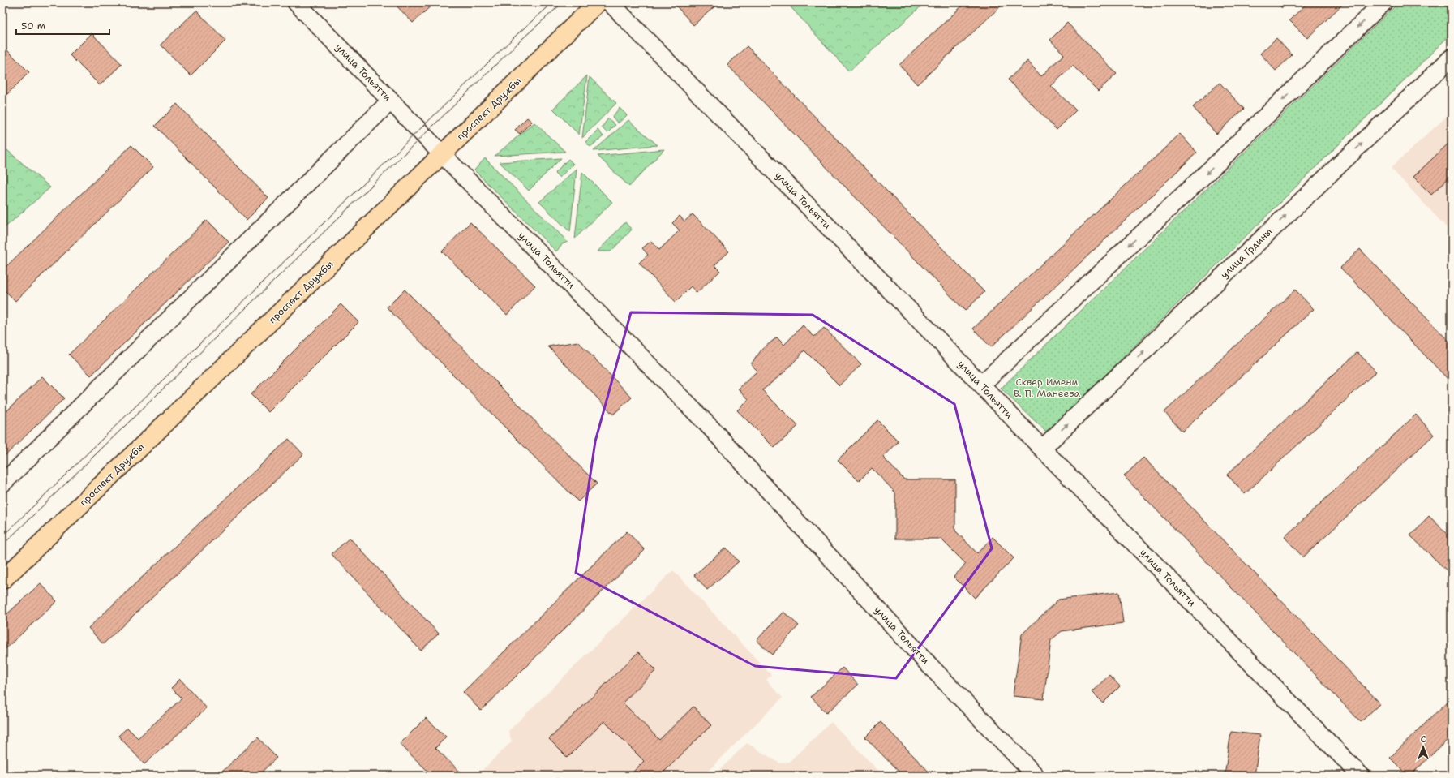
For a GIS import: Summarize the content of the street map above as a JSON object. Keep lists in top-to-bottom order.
{
  "streets": {
    "main road": ["проспект Дружбы"],
    "street": ["улица Тольятти", "улица Грдины"]
  },
  "crossings": [
    ["улица Тольятти", "проспект Дружбы"],
    ["улица Тольятти", "улица Грдины"]
  ],
  "parks": ["Сквер Имени В. П. Манеева"],
  "scale_bar": "50 m",
  "north": "top"
}
